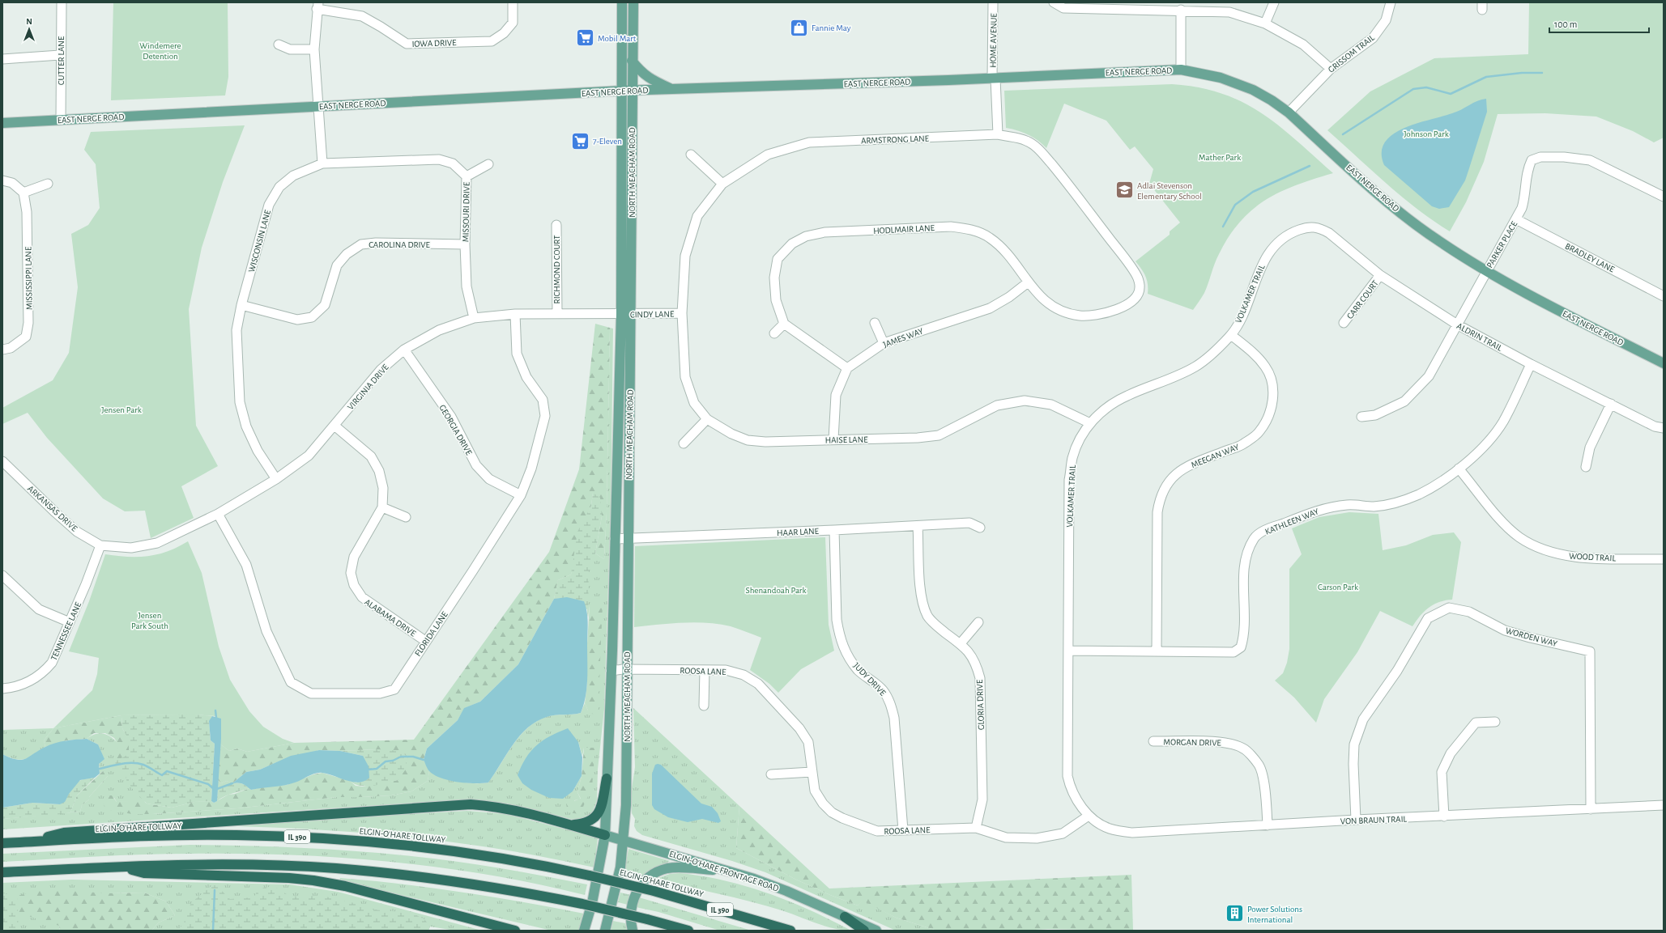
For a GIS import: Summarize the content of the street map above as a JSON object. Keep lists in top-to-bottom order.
{
  "streets": {
    "highway": ["ELGIN-O'HARE TOLLWAY", "IL 390"],
    "main road": ["EAST NERGE ROAD", "NORTH MEACHAM ROAD", "ELGIN-O'HARE FRONTAGE ROAD"],
    "street": [
      "HOME AVENUE",
      "IOWA DRIVE",
      "GRISSOM TRAIL",
      "CUTTER LANE",
      "ARMSTRONG LANE",
      "MISSOURI DRIVE",
      "HODLMAIR LANE",
      "WISCONSIN LANE",
      "CAROLINA DRIVE",
      "PARKER PLACE",
      "BRADLEY LANE",
      "RICHMOND COURT",
      "MISSISSIPPI LANE",
      "VOLKAMER TRAIL",
      "CARR COURT",
      "CINDY LANE",
      "ALDRIN TRAIL",
      "JAMES WAY",
      "VIRGINIA DRIVE",
      "GEORGIA DRIVE",
      "HAISE LANE",
      "MEEGAN WAY",
      "ARKANSAS DRIVE",
      "KATHLEEN WAY",
      "HAAR LANE",
      "WOOD TRAIL",
      "ALABAMA DRIVE",
      "TENNESSEE LANE",
      "FLORIDA LANE",
      "WORDEN WAY",
      "ROOSA LANE",
      "JUDY DRIVE",
      "GLORIA DRIVE",
      "MORGAN DRIVE",
      "VON BRAUN TRAIL"
    ]
  },
  "crossings": [
    ["HOME AVENUE", "EAST NERGE ROAD"],
    ["HOME AVENUE", "ARMSTRONG LANE"],
    ["GRISSOM TRAIL", "EAST NERGE ROAD"],
    ["CUTTER LANE", "EAST NERGE ROAD"],
    ["EAST NERGE ROAD", "NORTH MEACHAM ROAD"],
    ["EAST NERGE ROAD", "PARKER PLACE"],
    ["ARMSTRONG LANE", "HODLMAIR LANE"],
    ["ARMSTRONG LANE", "CINDY LANE"],
    ["ARMSTRONG LANE", "HAISE LANE"],
    ["NORTH MEACHAM ROAD", "CINDY LANE"],
    ["NORTH MEACHAM ROAD", "VIRGINIA DRIVE"],
    ["NORTH MEACHAM ROAD", "HAAR LANE"],
    ["NORTH MEACHAM ROAD", "ROOSA LANE"],
    ["NORTH MEACHAM ROAD", "ELGIN-O'HARE FRONTAGE ROAD"],
    ["MISSOURI DRIVE", "WISCONSIN LANE"],
    ["MISSOURI DRIVE", "CAROLINA DRIVE"],
    ["MISSOURI DRIVE", "VIRGINIA DRIVE"],
    ["HODLMAIR LANE", "JAMES WAY"],
    ["WISCONSIN LANE", "CAROLINA DRIVE"],
    ["WISCONSIN LANE", "VIRGINIA DRIVE"],
    ["PARKER PLACE", "BRADLEY LANE"],
    ["PARKER PLACE", "ALDRIN TRAIL"],
    ["RICHMOND COURT", "VIRGINIA DRIVE"],
    ["VOLKAMER TRAIL", "ALDRIN TRAIL"],
    ["VOLKAMER TRAIL", "HAISE LANE"],
    ["VOLKAMER TRAIL", "MEEGAN WAY"],
    ["VOLKAMER TRAIL", "KATHLEEN WAY"],
    ["VOLKAMER TRAIL", "ROOSA LANE"],
    ["VOLKAMER TRAIL", "VON BRAUN TRAIL"],
    ["CARR COURT", "ALDRIN TRAIL"],
    ["CINDY LANE", "VIRGINIA DRIVE"],
    ["CINDY LANE", "HAISE LANE"],
    ["ALDRIN TRAIL", "KATHLEEN WAY"],
    ["VIRGINIA DRIVE", "GEORGIA DRIVE"],
    ["VIRGINIA DRIVE", "ARKANSAS DRIVE"],
    ["VIRGINIA DRIVE", "ALABAMA DRIVE"],
    ["VIRGINIA DRIVE", "FLORIDA LANE"],
    ["GEORGIA DRIVE", "FLORIDA LANE"],
    ["MEEGAN WAY", "KATHLEEN WAY"],
    ["ARKANSAS DRIVE", "TENNESSEE LANE"],
    ["ARKANSAS DRIVE", "FLORIDA LANE"],
    ["KATHLEEN WAY", "WOOD TRAIL"],
    ["HAAR LANE", "JUDY DRIVE"],
    ["HAAR LANE", "GLORIA DRIVE"],
    ["ALABAMA DRIVE", "FLORIDA LANE"],
    ["WORDEN WAY", "VON BRAUN TRAIL"],
    ["ROOSA LANE", "JUDY DRIVE"],
    ["ROOSA LANE", "GLORIA DRIVE"],
    ["ROOSA LANE", "VON BRAUN TRAIL"],
    ["MORGAN DRIVE", "VON BRAUN TRAIL"]
  ],
  "parks": [
    "Windemere Detention",
    "Johnson Park",
    "Mather Park",
    "Jensen Park",
    "Carson Park",
    "Shenandoah Park",
    "Jensen Park South"
  ],
  "places": {
    "shop": ["Fannie May"],
    "supermarket": ["Mobil Mart", "7-Eleven"],
    "school or university": ["Adlai Stevenson Elementary School"],
    "building": ["Power Solutions International"]
  },
  "scale_bar": "100 m",
  "north": "top"
}
